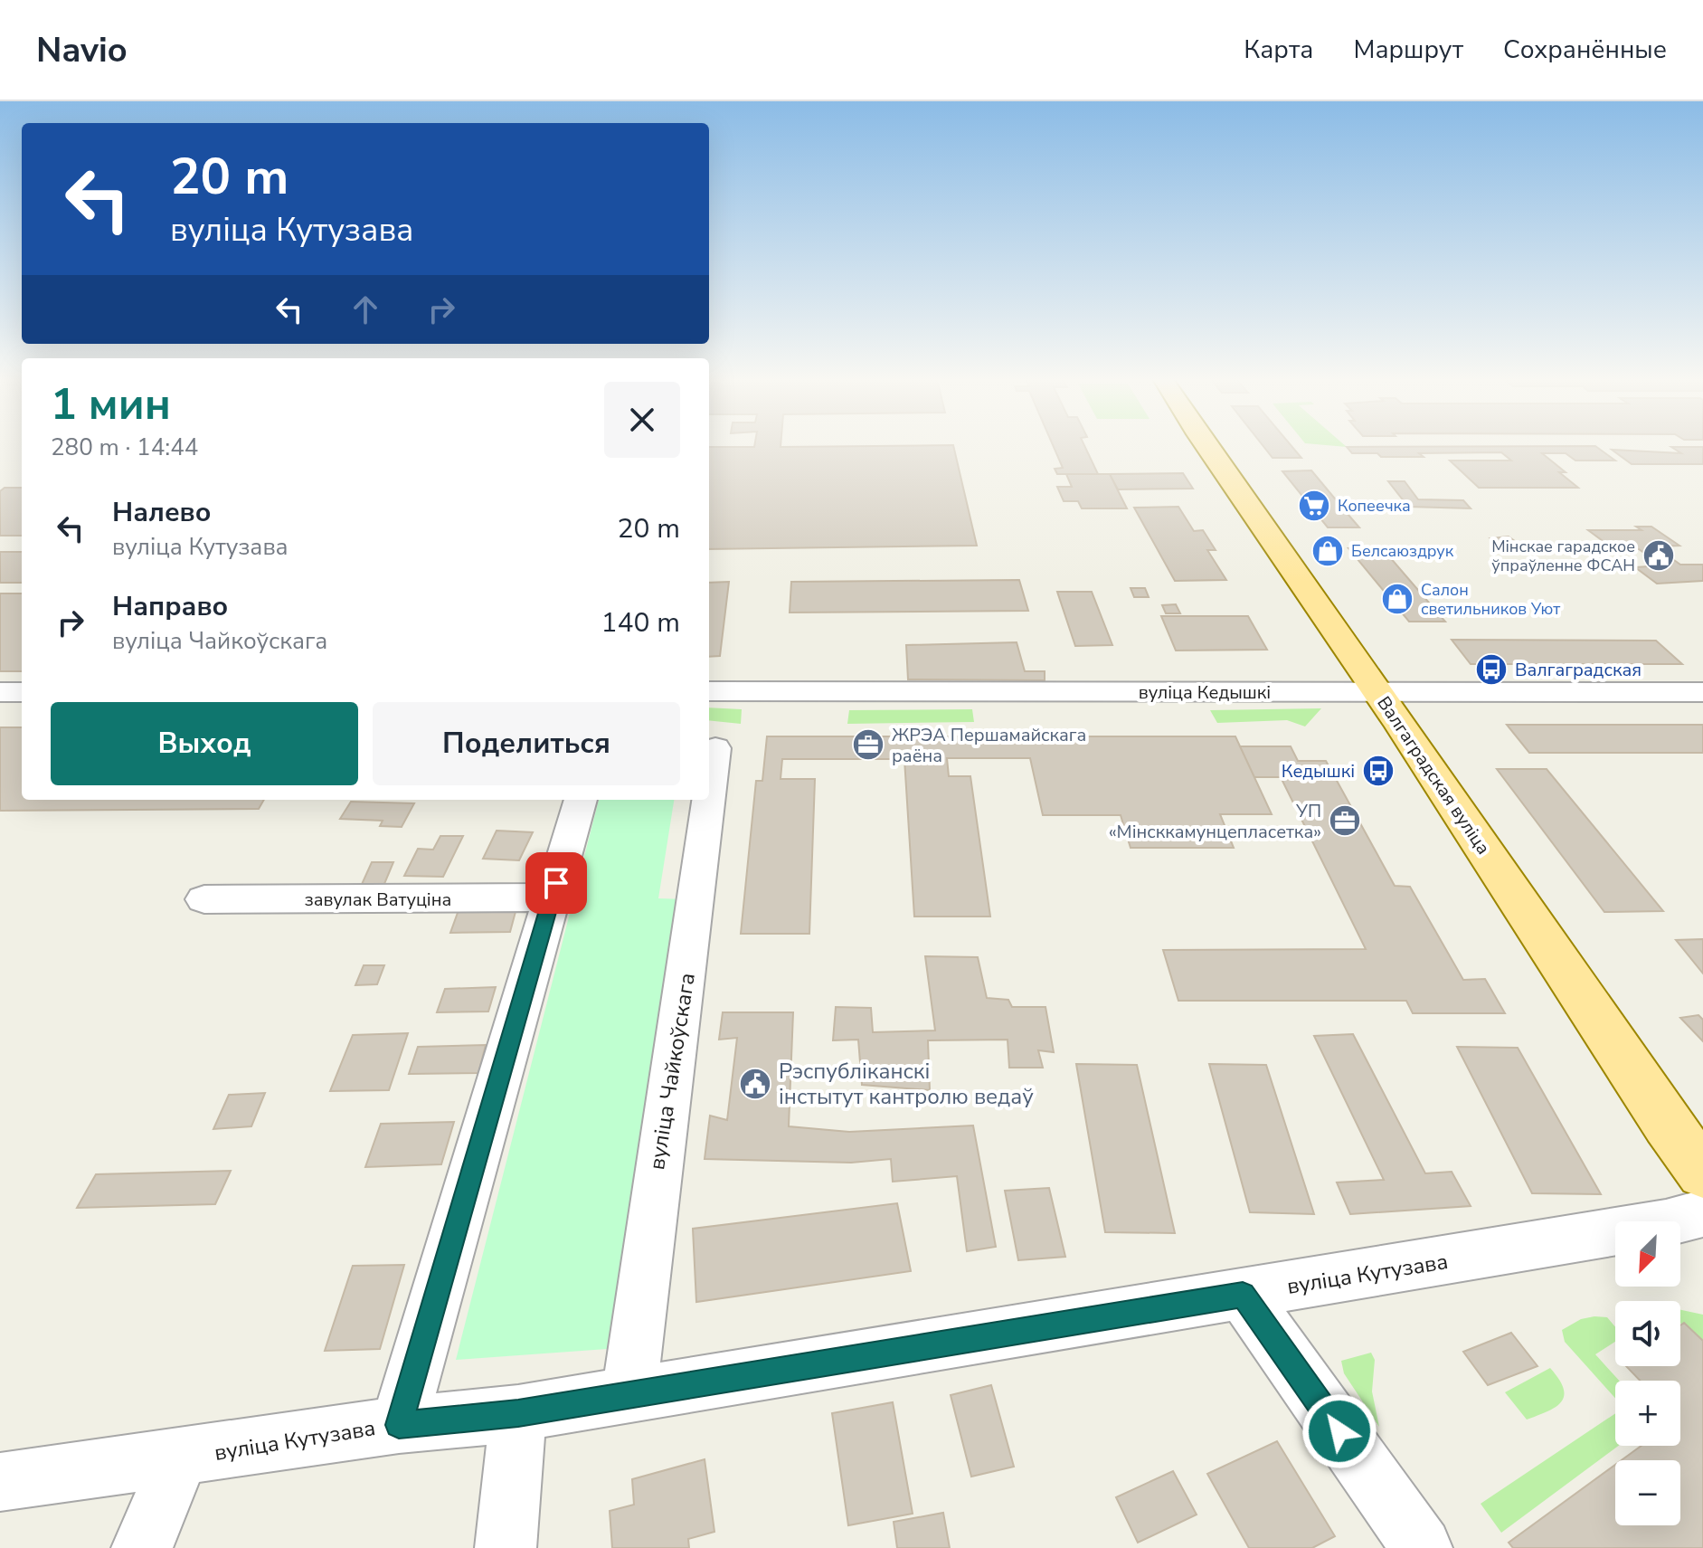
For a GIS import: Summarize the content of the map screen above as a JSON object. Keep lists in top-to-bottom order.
{
  "streets": {
    "main road": ["Валгаградская вуліца"],
    "street": [
      "вуліца Кедышкі",
      "завулак Ватуціна",
      "вуліца Чайкоўскага",
      "вуліца Кутузава"
    ]
  },
  "crossings": [
    ["вуліца Кедышкі", "Валгаградская вуліца"],
    ["вуліца Чайкоўскага", "вуліца Кутузава"]
  ],
  "places": {
    "supermarket": ["Копеечка"],
    "shop": ["Белсаюздрук", "Салон светильников Уют"],
    "public building": ["Мінскае гарадское ўпраўленне ФСАН", "Рэспубліканскі інстытут кантролю ведаў"],
    "bus stop": ["Валгаградская", "Кедышкі"],
    "office": ["ЖРЭА Першамайскага раёна", "УП «Мінсккамунцепласетка»"]
  },
  "north": "bottom left",
  "page": {
    "header": "Navio",
    "nav": ["Карта", "Маршрут", "Сохранённые"],
    "turn": ["20 m", "вуліца Кутузава"],
    "heading": ["1 мин", "280 m · 14:44"],
    "list": [
      {
        "name": "Налево",
        "note": "вуліца Кутузава",
        "value": "20 m"
      },
      {
        "name": "Направо",
        "note": "вуліца Чайкоўскага",
        "value": "140 m"
      }
    ],
    "buttons": ["Выход", "Поделиться"],
    "map_buttons": ["+", "−"]
  }
}
